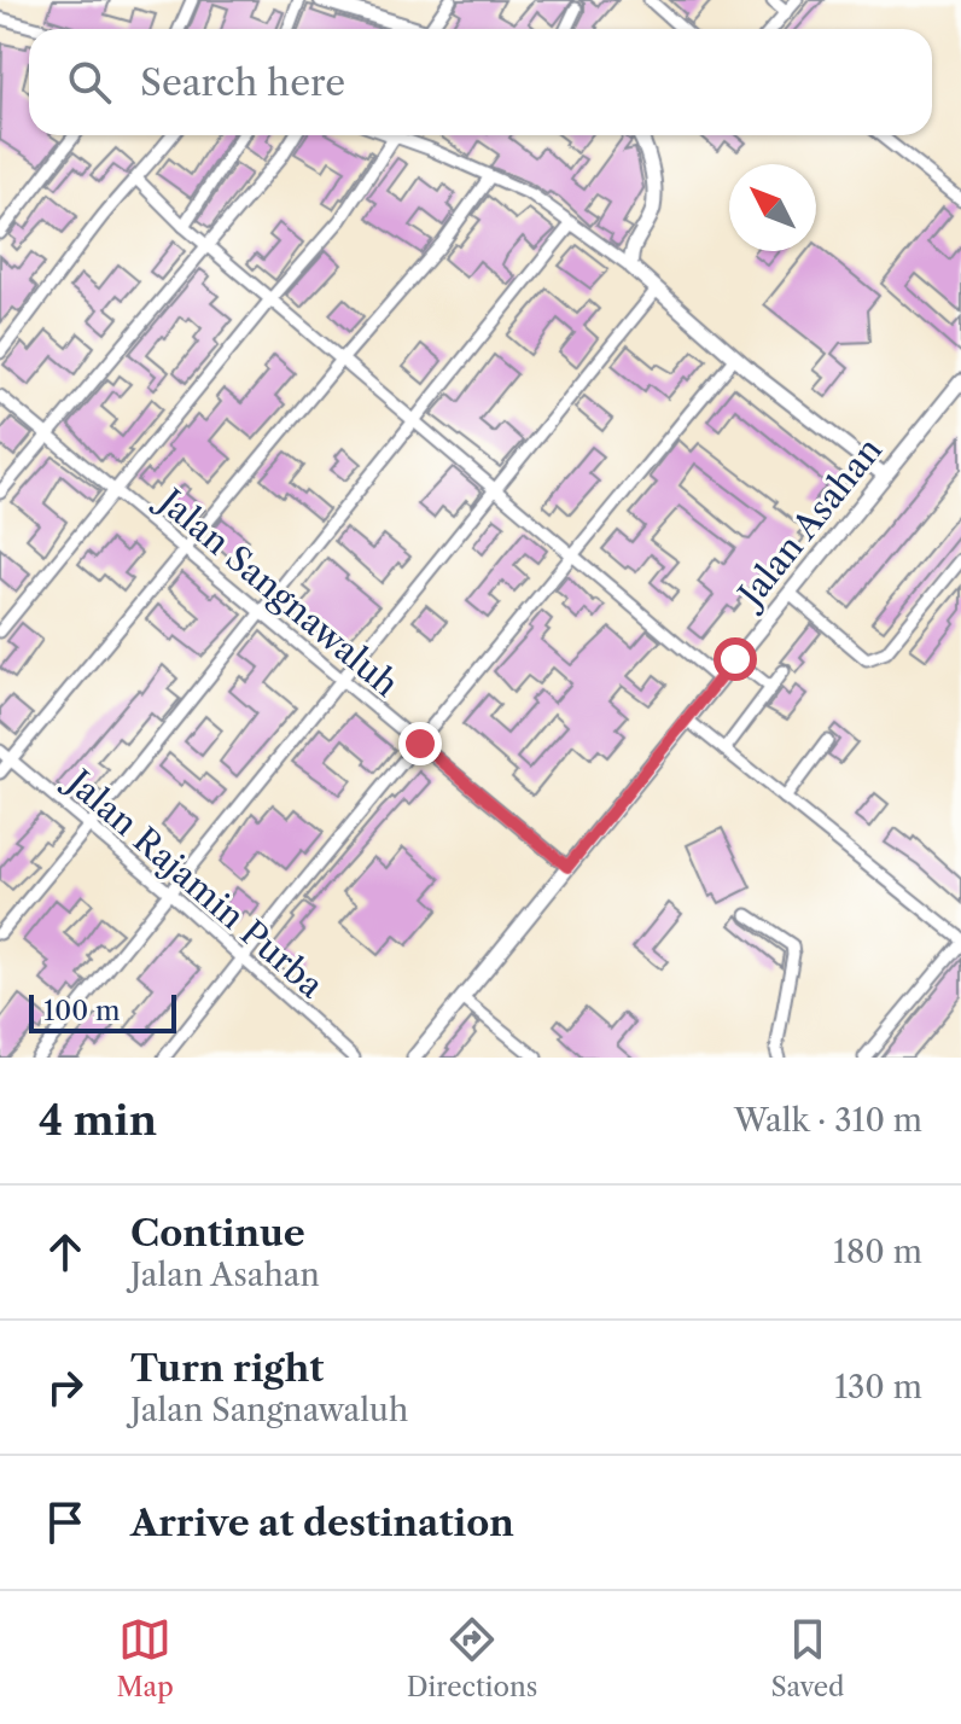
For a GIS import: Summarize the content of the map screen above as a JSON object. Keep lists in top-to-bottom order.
{
  "streets": {
    "main road": ["Jalan Asahan"],
    "street": ["Jalan Sangnawaluh", "Jalan Rajamin Purba"]
  },
  "crossings": [
    ["Jalan Asahan", "Jalan Sangnawaluh"]
  ],
  "scale_bar": "100 m",
  "north": "top left",
  "page": {
    "search": "Search here",
    "scale": "100 m",
    "heading": ["4 min", "Walk · 310 m"],
    "list": [
      ["Continue", "Jalan Asahan", "180 m"],
      ["Turn right", "Jalan Sangnawaluh", "130 m"],
      "Arrive at destination"
    ],
    "nav": ["Map", "Directions", "Saved"]
  }
}
